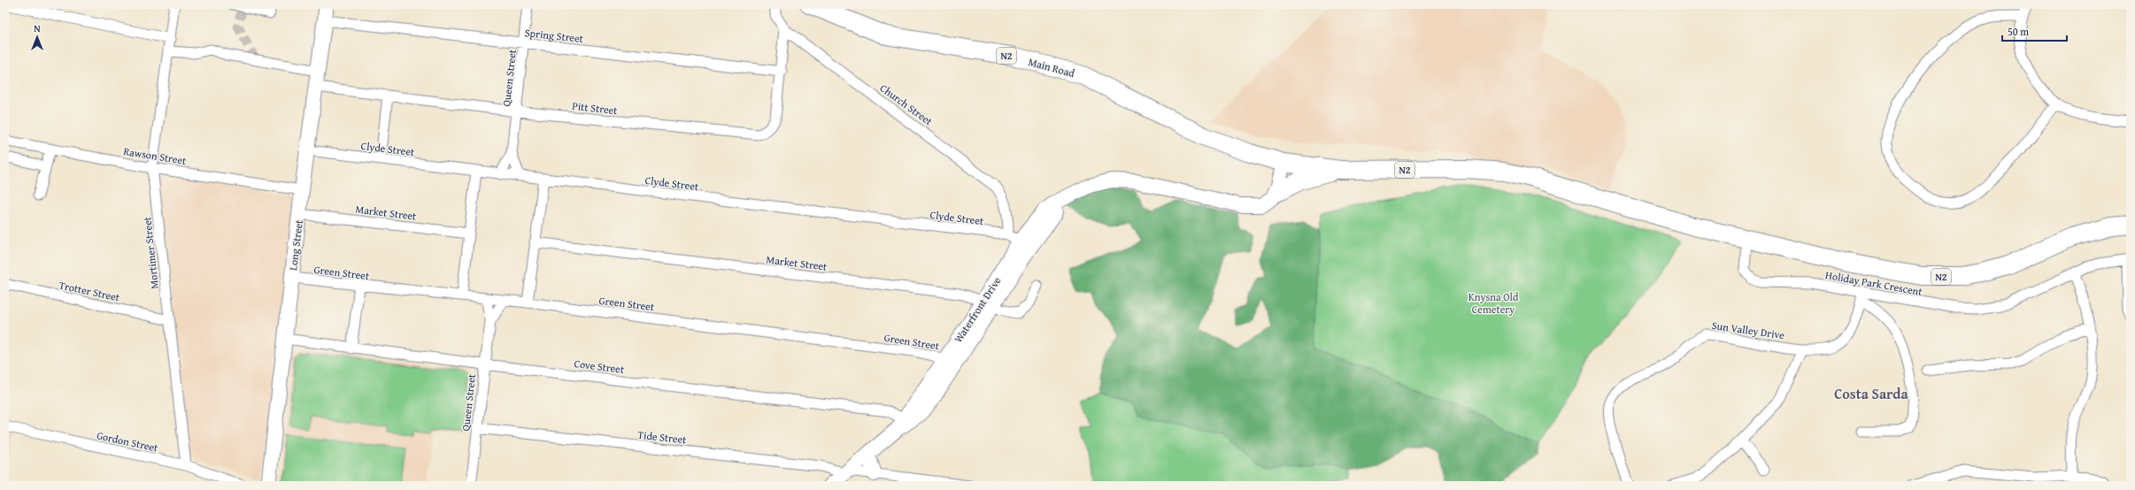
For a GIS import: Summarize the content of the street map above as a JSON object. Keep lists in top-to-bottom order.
{
  "streets": {
    "highway": ["N2", "Main Road"],
    "street": [
      "Spring Street",
      "Queen Street",
      "Church Street",
      "Pitt Street",
      "Clyde Street",
      "Rawson Street",
      "Market Street",
      "Long Street",
      "Mortimer Street",
      "Green Street",
      "Holiday Park Crescent",
      "Trotter Street",
      "Waterfront Drive",
      "Sun Valley Drive",
      "Cove Street",
      "Tide Street",
      "Gordon Street"
    ]
  },
  "crossings": [
    ["Spring Street", "Queen Street"],
    ["Spring Street", "Pitt Street"],
    ["Spring Street", "Long Street"],
    ["N2", "Main Road"],
    ["N2", "Holiday Park Crescent"],
    ["Queen Street", "Pitt Street"],
    ["Queen Street", "Clyde Street"],
    ["Queen Street", "Green Street"],
    ["Queen Street", "Cove Street"],
    ["Queen Street", "Tide Street"],
    ["Church Street", "Pitt Street"],
    ["Church Street", "Clyde Street"],
    ["Church Street", "Waterfront Drive"],
    ["Pitt Street", "Long Street"],
    ["Clyde Street", "Long Street"],
    ["Clyde Street", "Waterfront Drive"],
    ["Rawson Street", "Long Street"],
    ["Rawson Street", "Mortimer Street"],
    ["Market Street", "Long Street"],
    ["Market Street", "Waterfront Drive"],
    ["Long Street", "Green Street"],
    ["Long Street", "Cove Street"],
    ["Mortimer Street", "Trotter Street"],
    ["Mortimer Street", "Gordon Street"],
    ["Green Street", "Waterfront Drive"],
    ["Holiday Park Crescent", "Sun Valley Drive"],
    ["Waterfront Drive", "Cove Street"],
    ["Waterfront Drive", "Tide Street"]
  ],
  "districts": ["Costa Sarda"],
  "parks": ["Knysna Old Cemetery"],
  "scale_bar": "50 m",
  "north": "top"
}
